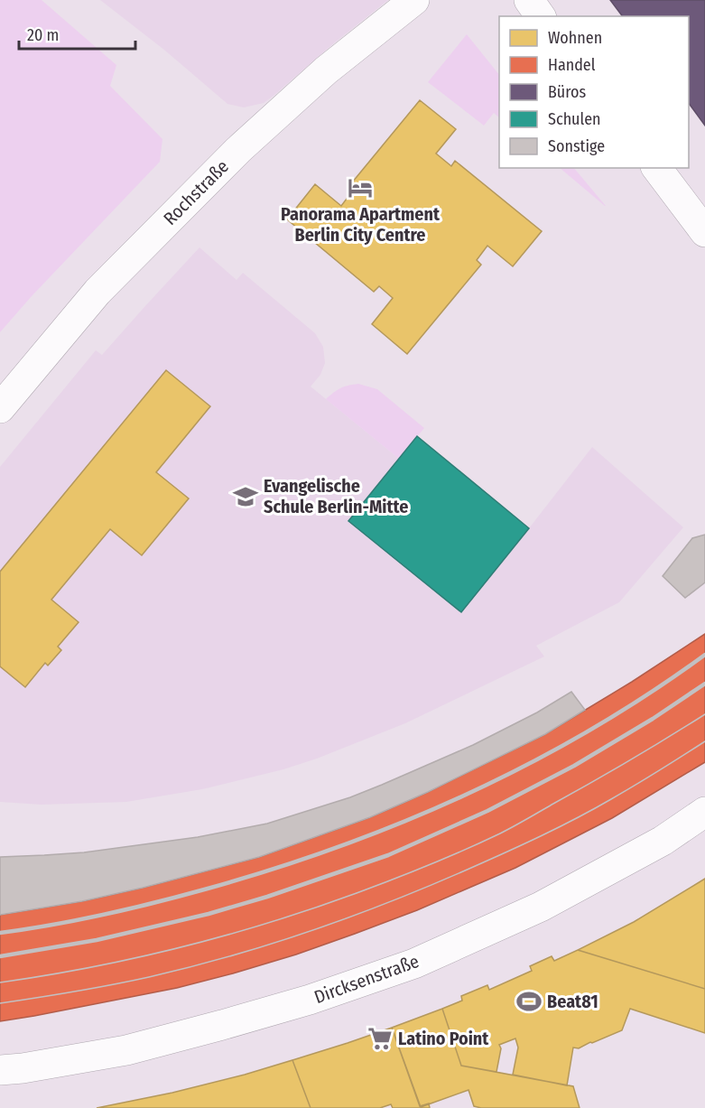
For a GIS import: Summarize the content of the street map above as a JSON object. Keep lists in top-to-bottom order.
{
  "streets": {
    "street": ["Rochstraße", "Dircksenstraße"]
  },
  "places": {
    "hotel": ["Panorama Apartment Berlin City Centre"],
    "school or university": ["Evangelische Schule Berlin-Mitte"],
    "sports": ["Beat81"],
    "supermarket": ["Latino Point"]
  },
  "legend": [
    "Wohnen",
    "Handel",
    "Büros",
    "Schulen",
    "Sonstige"
  ],
  "scale_bar": "20 m"
}
